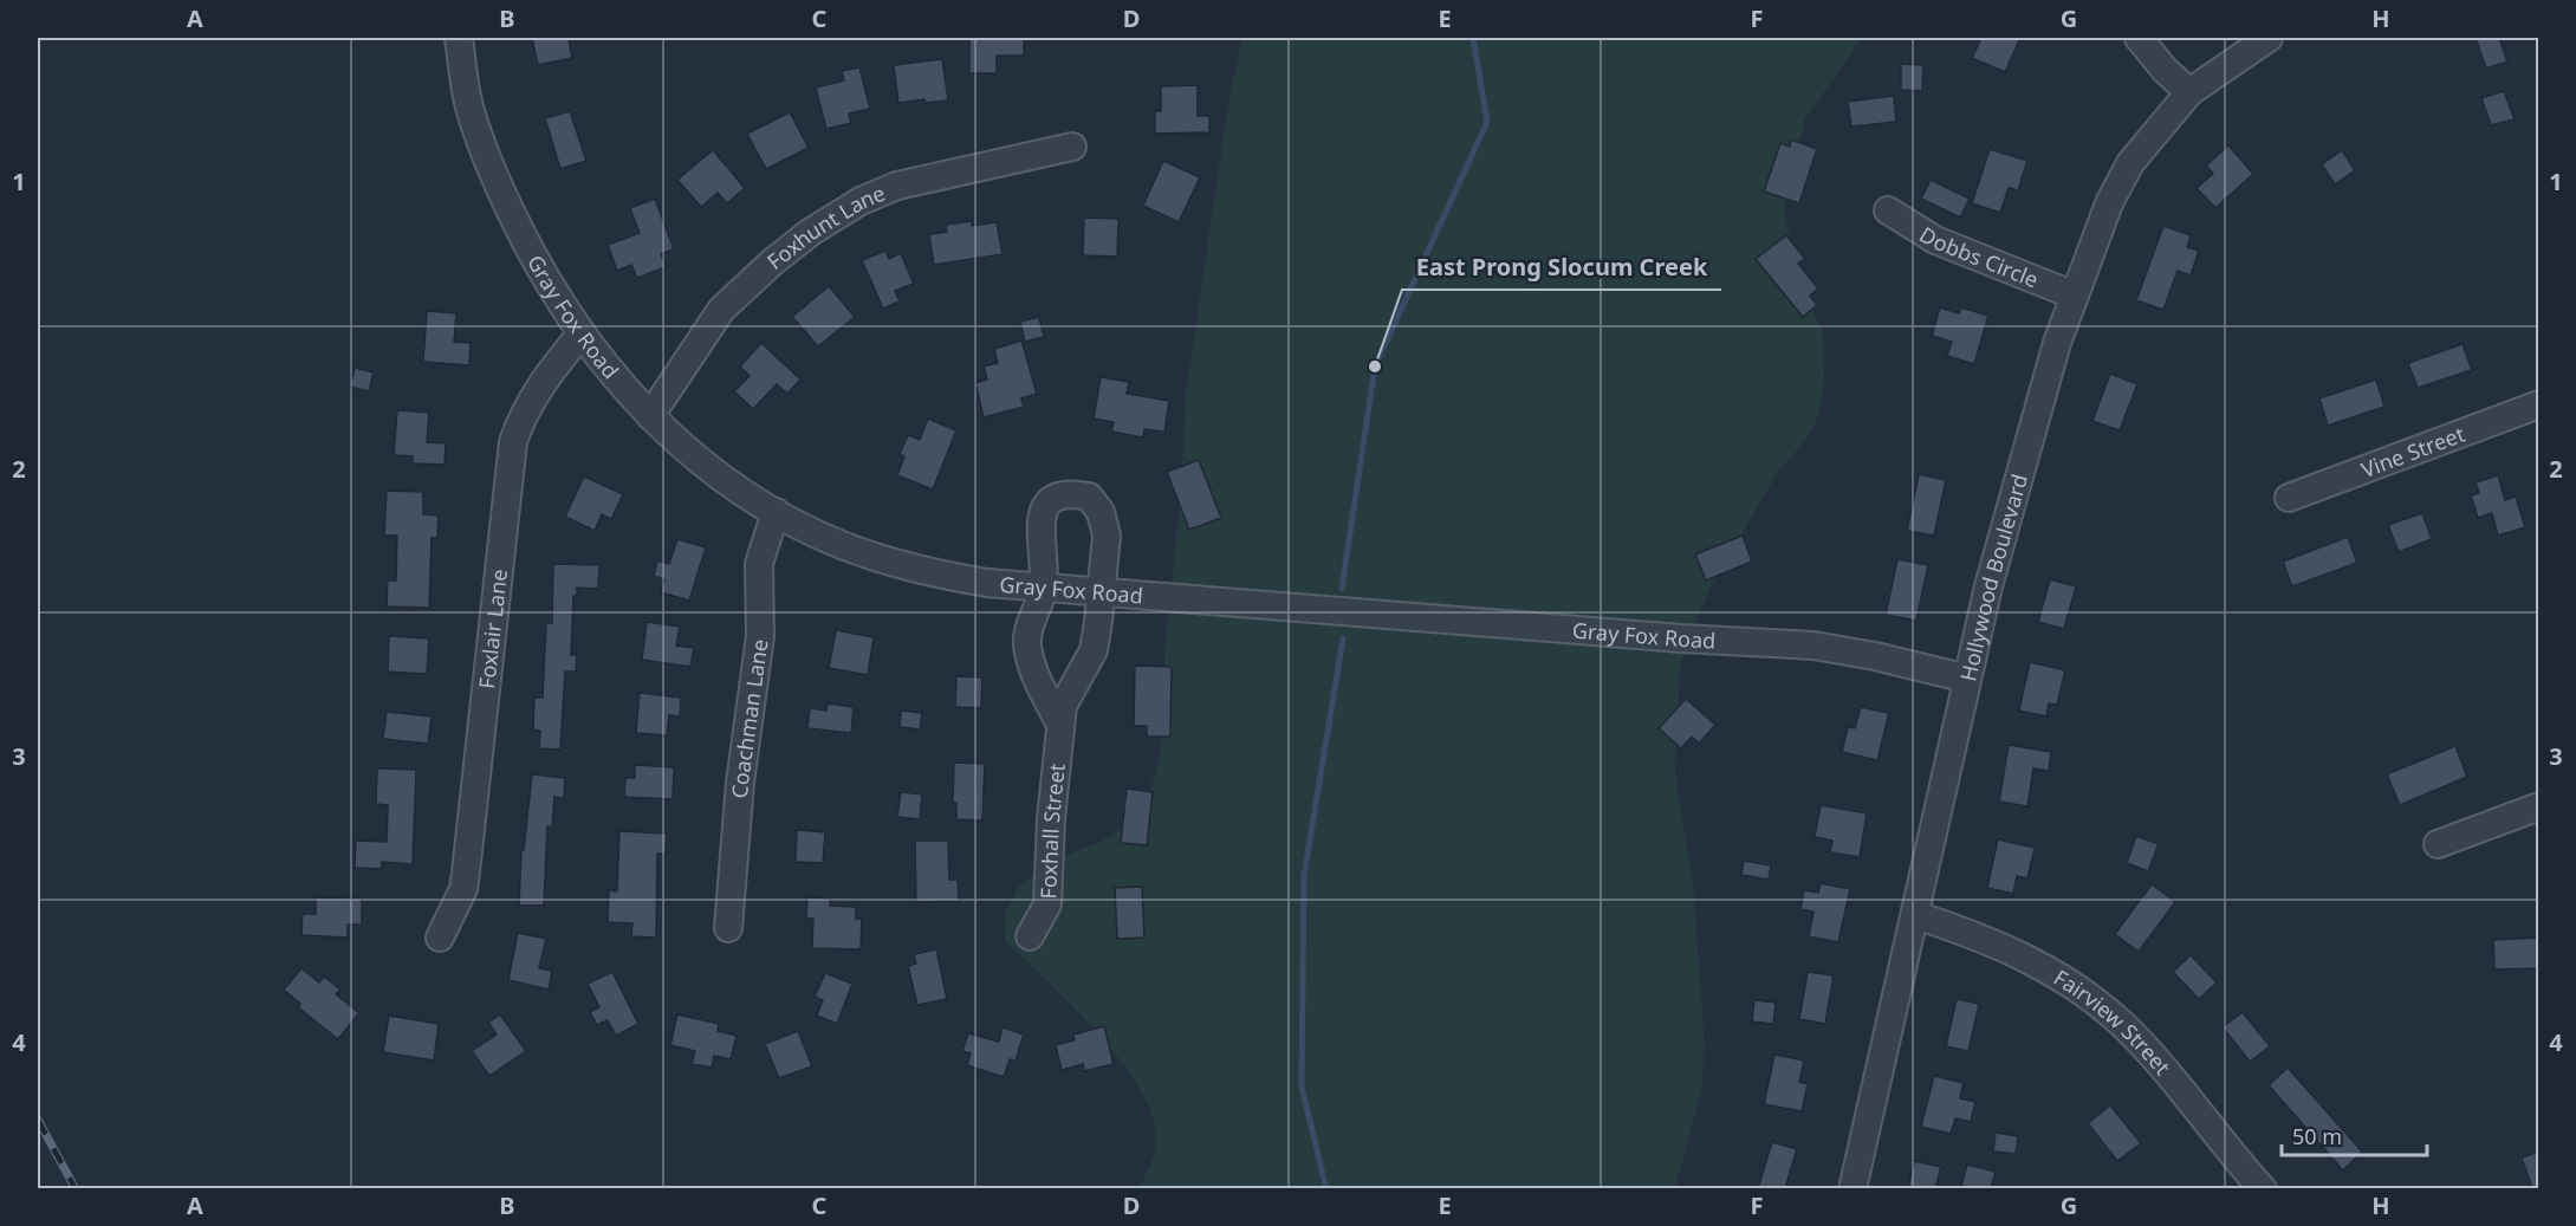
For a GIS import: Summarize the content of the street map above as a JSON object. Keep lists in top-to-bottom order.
{
  "streets": {
    "street": [
      "Foxhunt Lane",
      "Dobbs Circle",
      "Gray Fox Road",
      "Vine Street",
      "Hollywood Boulevard",
      "Foxlair Lane",
      "Coachman Lane",
      "Foxhall Street",
      "Fairview Street"
    ]
  },
  "crossings": [
    ["Foxhunt Lane", "Gray Fox Road"],
    ["Dobbs Circle", "Hollywood Boulevard"],
    ["Gray Fox Road", "Hollywood Boulevard"],
    ["Gray Fox Road", "Foxlair Lane"],
    ["Gray Fox Road", "Coachman Lane"],
    ["Gray Fox Road", "Foxhall Street"],
    ["Hollywood Boulevard", "Fairview Street"]
  ],
  "places": ["East Prong Slocum Creek"],
  "scale_bar": "50 m",
  "grid": {
    "columns": [
      "A",
      "B",
      "C",
      "D",
      "E",
      "F",
      "G",
      "H"
    ],
    "rows": [
      "1",
      "2",
      "3",
      "4"
    ]
  }
}
